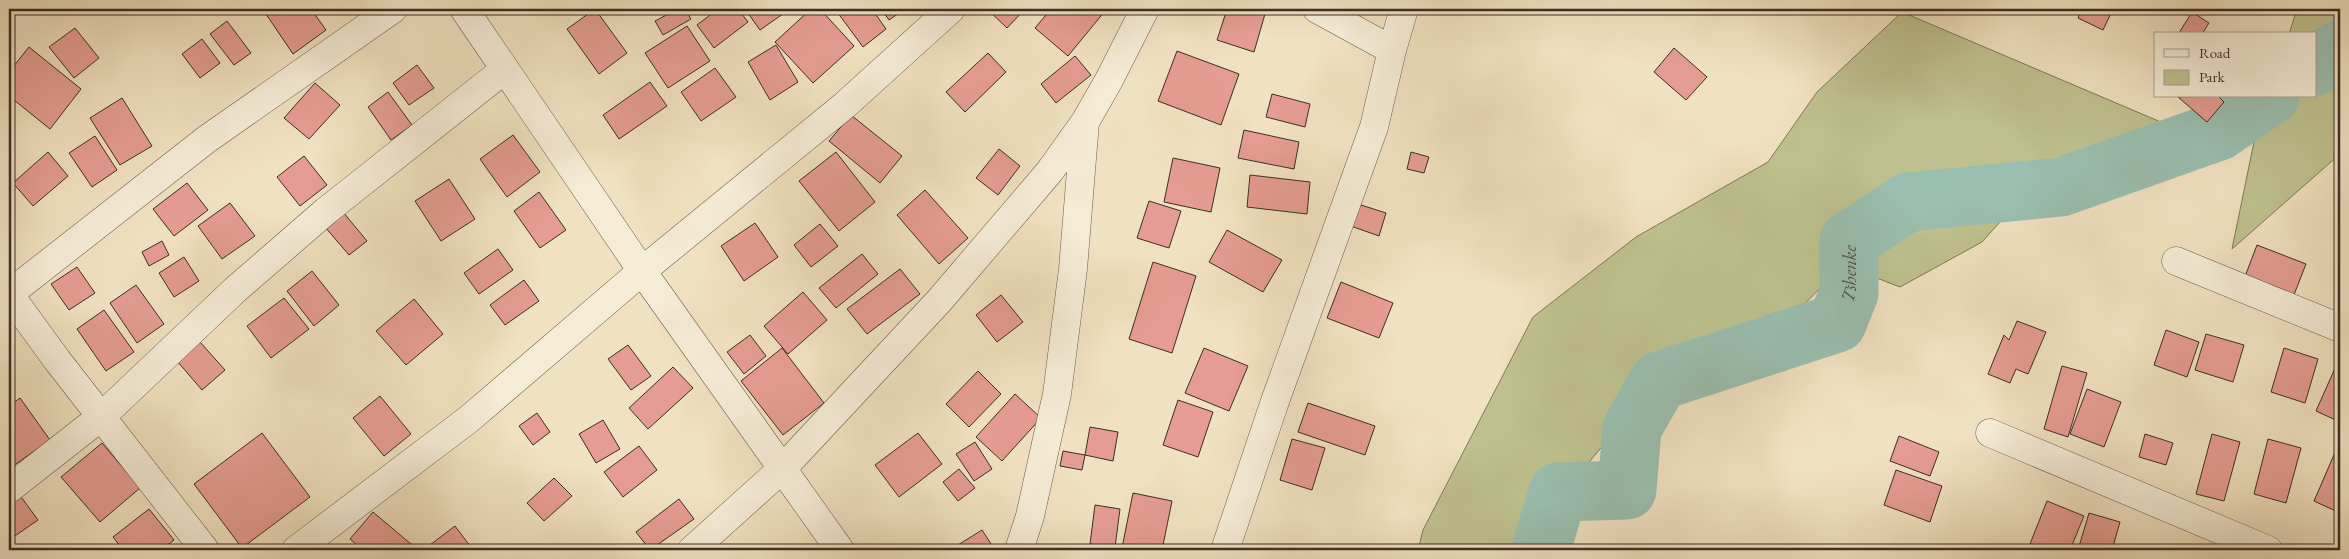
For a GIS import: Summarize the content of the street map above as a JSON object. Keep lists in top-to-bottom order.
{
  "water": ["Tshenke"],
  "legend": ["Road", "Park"]
}
